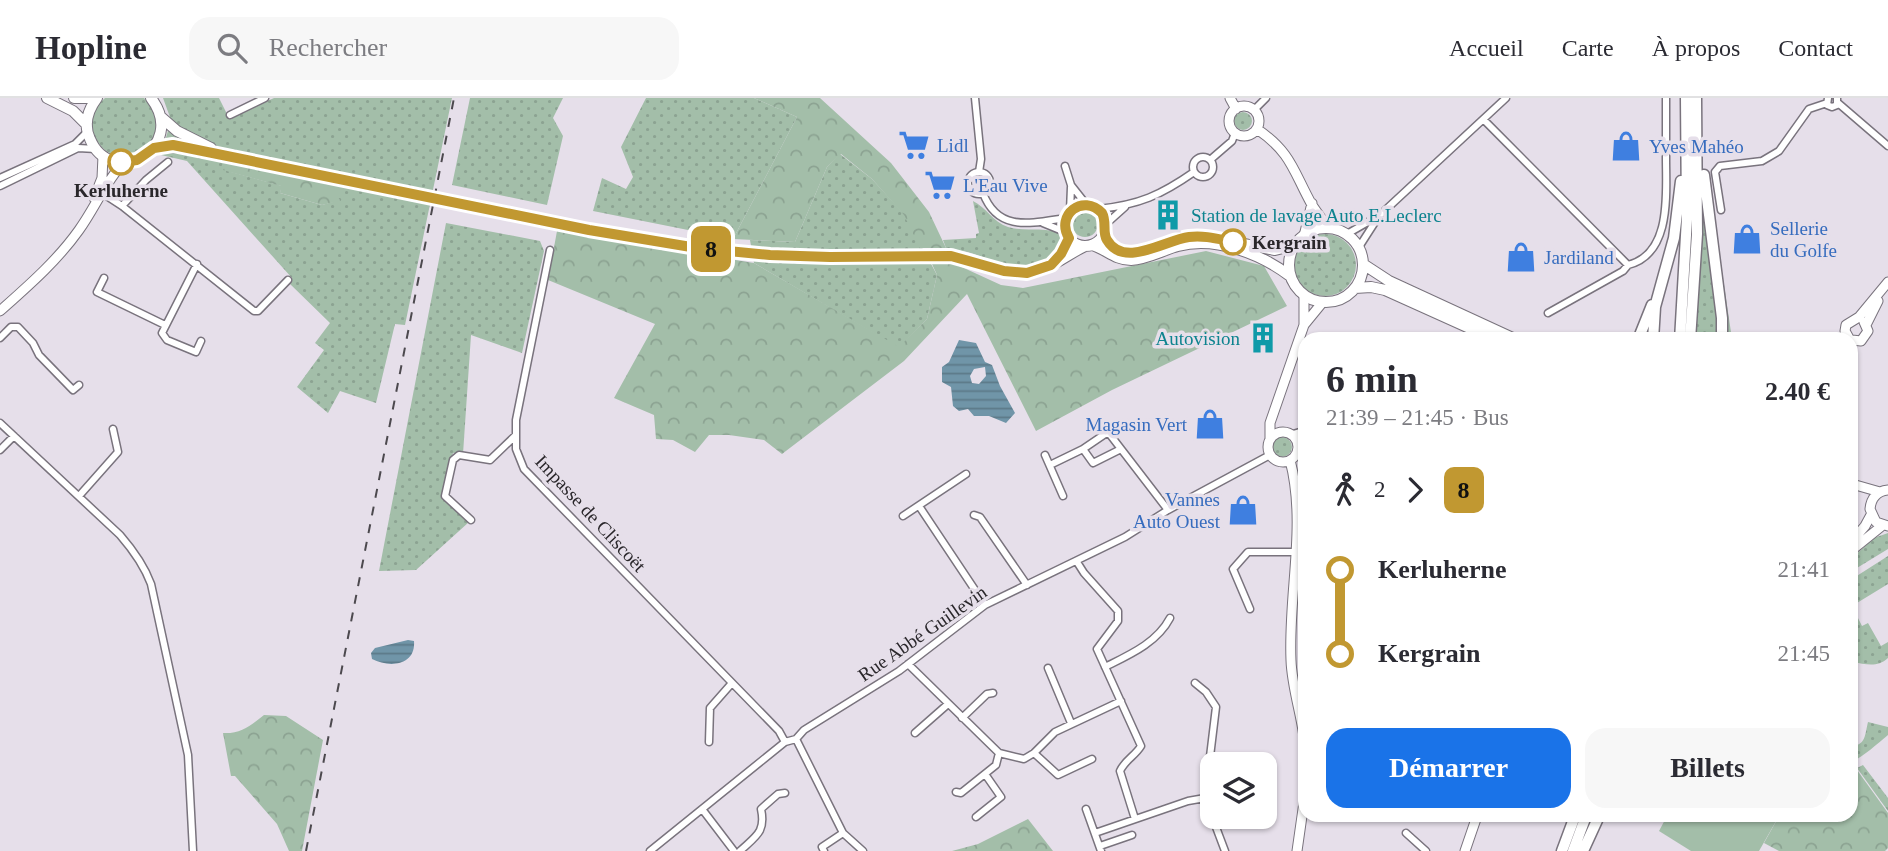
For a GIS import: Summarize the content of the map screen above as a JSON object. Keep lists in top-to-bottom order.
{
  "streets": {
    "street": ["Impasse de Cliscoët", "Rue Abbé Guillevin"]
  },
  "crossings": [
    ["Impasse de Cliscoët", "Rue Abbé Guillevin"]
  ],
  "places": {
    "supermarket": ["Lidl", "L'Eau Vive"],
    "shop": [
      "Yves Mahéo",
      "Sellerie du Golfe",
      "Jardiland",
      "Magasin Vert",
      "Vannes Auto Ouest"
    ],
    "other": ["Kerluherne", "Kergrain"],
    "building": ["Station de lavage Auto E.Leclerc", "Autovision"]
  },
  "lines": ["bus line 8"],
  "page": {
    "header": "Hopline",
    "search": "Rechercher",
    "nav": [
      "Accueil",
      "Carte",
      "À propos",
      "Contact"
    ],
    "on_map": "8",
    "heading": ["6 min", "21:39 – 21:45 · Bus", "2.40 €"],
    "legs": ["2", "8"],
    "list": [
      {
        "name": "Kerluherne",
        "value": "21:41"
      },
      {
        "name": "Kergrain",
        "value": "21:45"
      }
    ],
    "buttons": ["Démarrer", "Billets"]
  }
}
